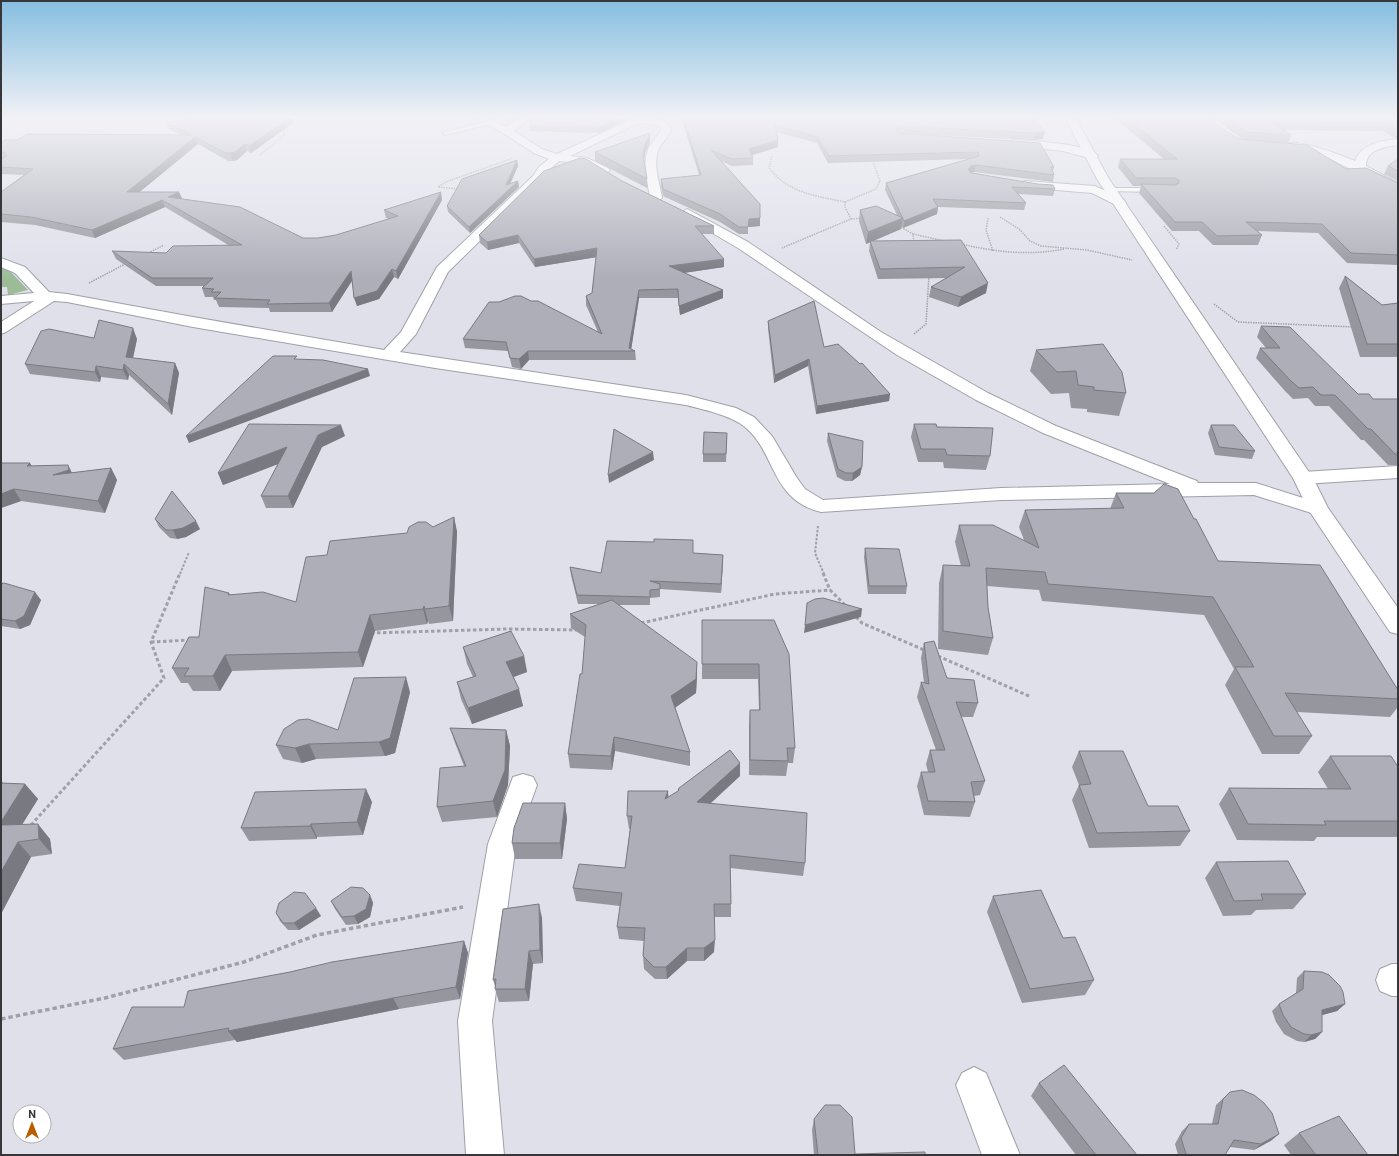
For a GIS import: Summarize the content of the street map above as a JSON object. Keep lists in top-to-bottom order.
{
  "north": "top"
}
